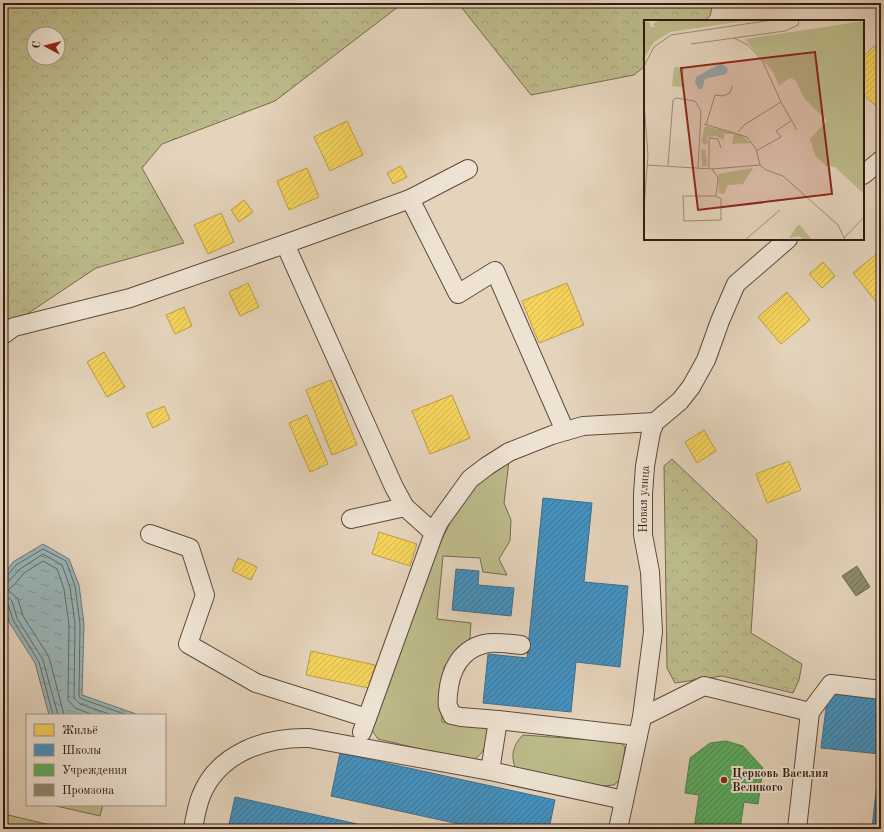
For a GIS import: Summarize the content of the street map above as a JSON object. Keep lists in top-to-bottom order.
{
  "streets": {
    "street": ["Новая улица"]
  },
  "places": ["Церковь Василия Великого"],
  "legend": [
    "Жильё",
    "Школы",
    "Учреждения",
    "Промзона"
  ],
  "north": "left"
}
